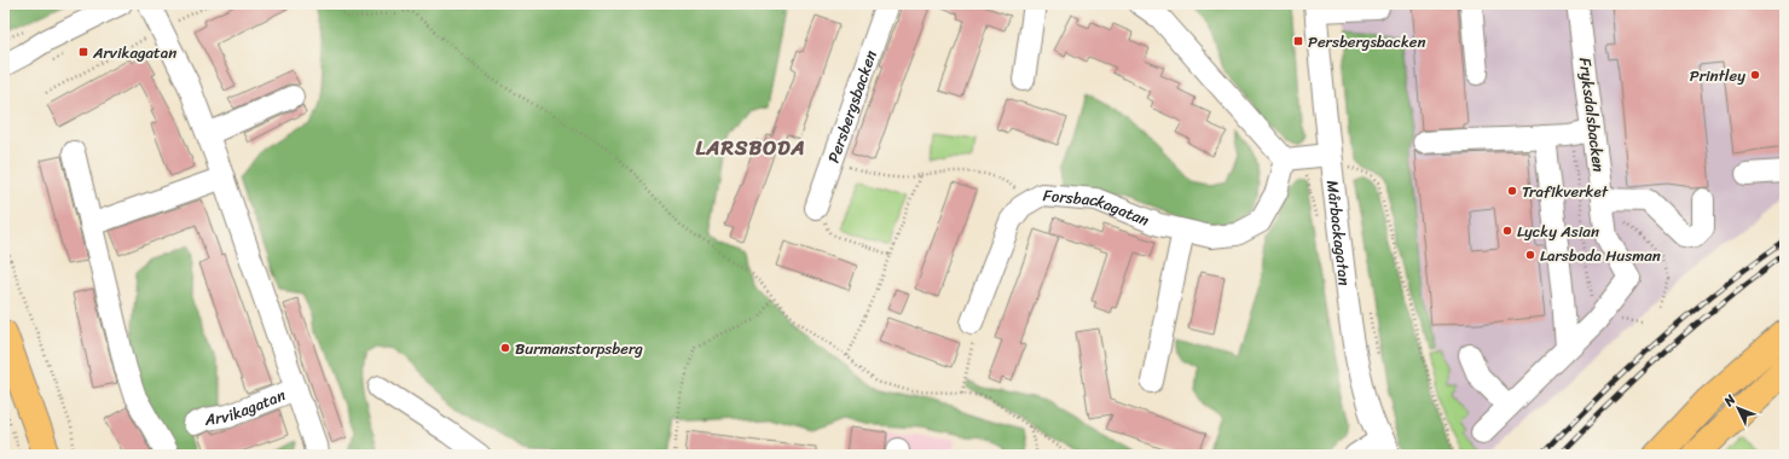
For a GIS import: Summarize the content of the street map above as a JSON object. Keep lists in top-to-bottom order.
{
  "streets": {
    "street": [
      "Persbergsbacken",
      "Fryksdalsbacken",
      "Forsbackagatan",
      "Mårbackagatan",
      "Arvikagatan"
    ]
  },
  "districts": ["LARSBODA"],
  "places": {
    "transit": ["Persbergsbacken", "Arvikagatan"],
    "other": [
      "Printley",
      "Trafikverket",
      "Lycky Asian",
      "Larsboda Husman",
      "Burmanstorpsberg"
    ]
  },
  "north": "top left"
}
